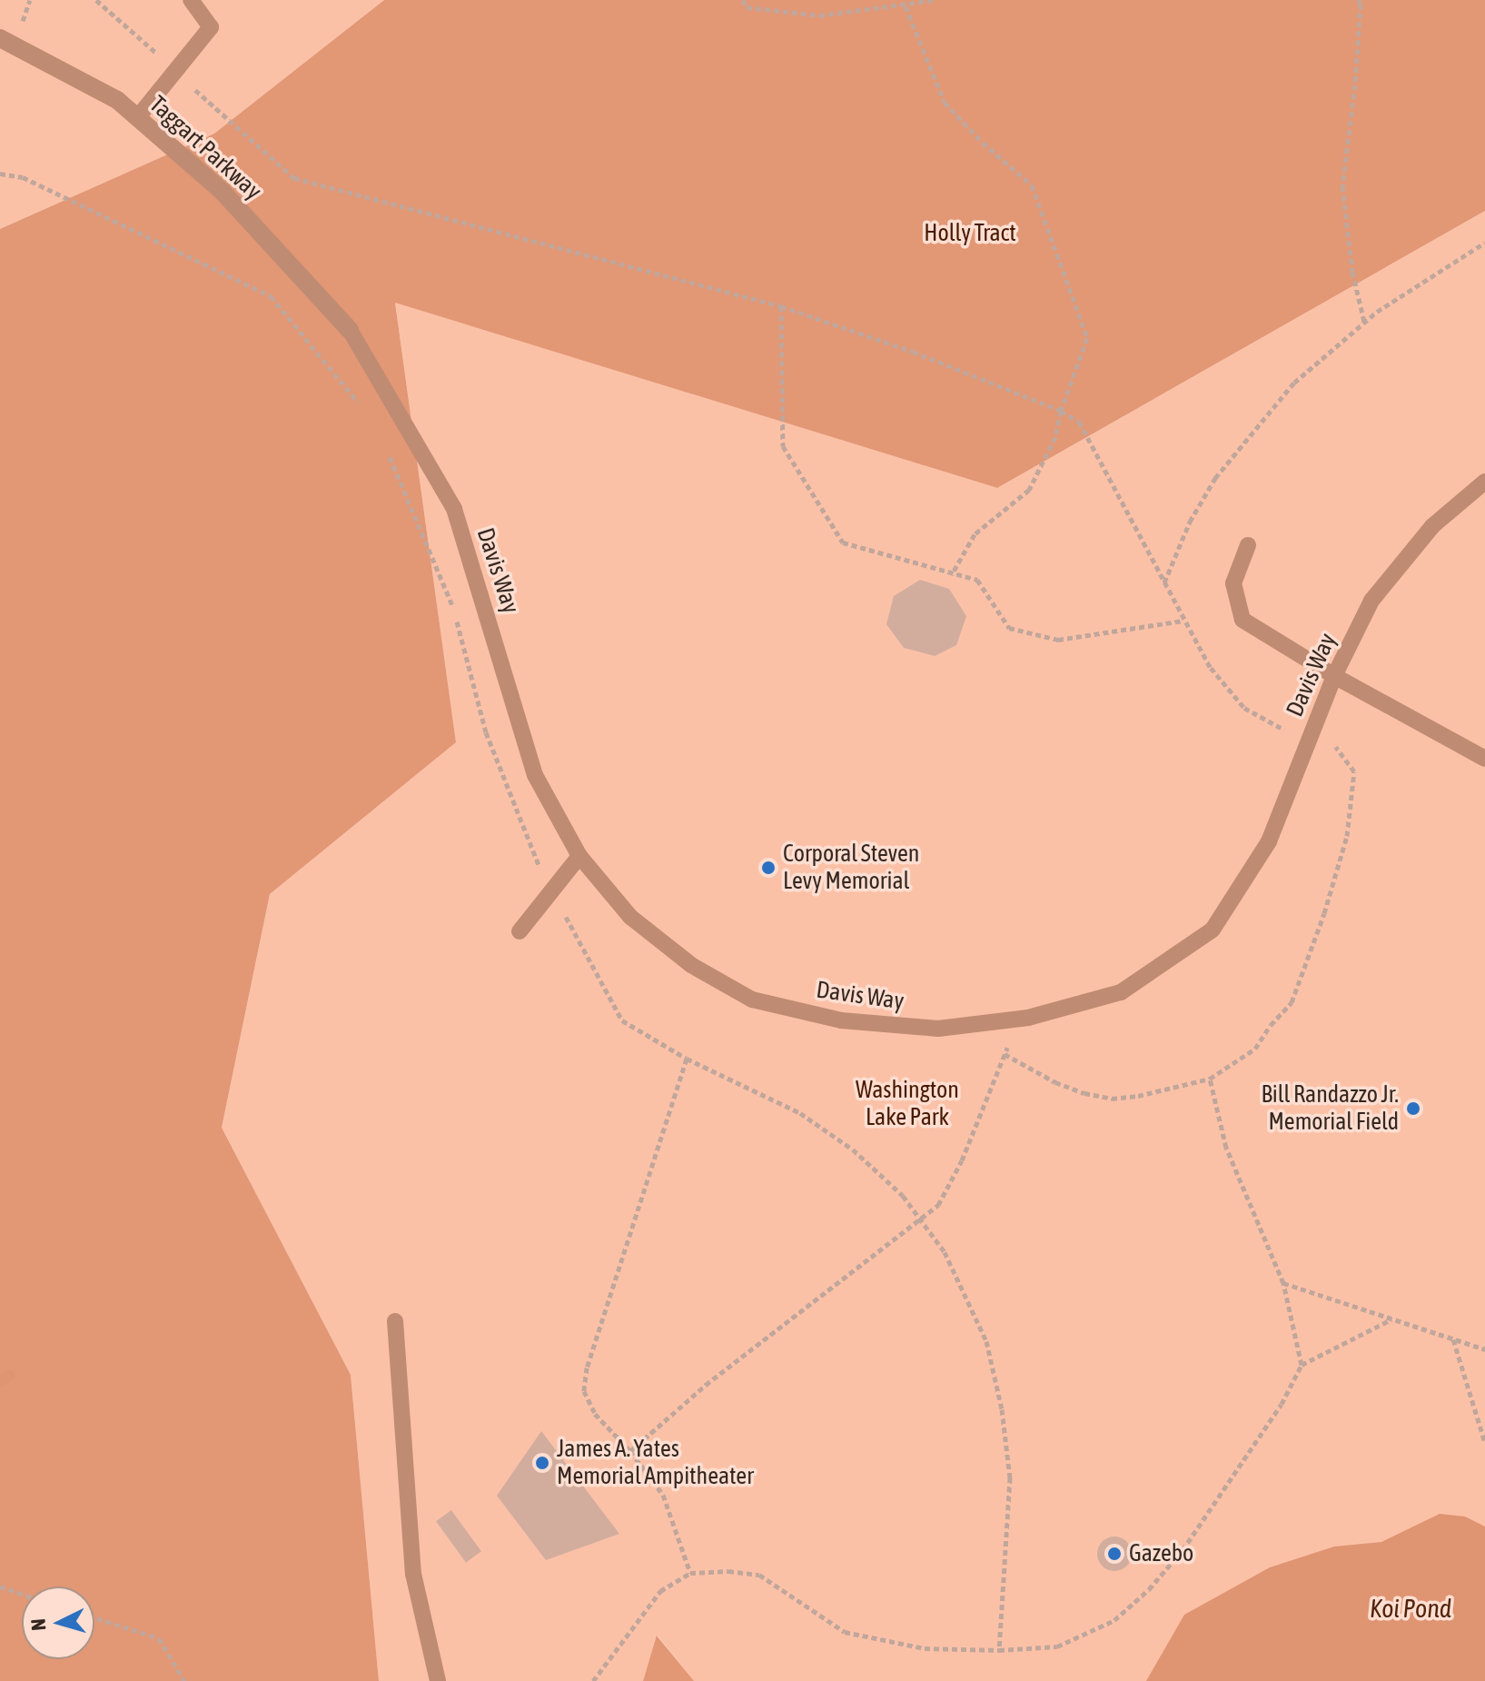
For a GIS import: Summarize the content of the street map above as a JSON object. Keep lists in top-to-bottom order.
{
  "streets": {
    "street": ["Taggart Parkway"],
    "lane": ["Davis Way"]
  },
  "crossings": [
    ["Taggart Parkway", "Davis Way"]
  ],
  "water": ["Koi Pond"],
  "parks": ["Holly Tract", "Washington Lake Park"],
  "places": [
    "Corporal Steven Levy Memorial",
    "Bill Randazzo Jr. Memorial Field",
    "James A. Yates Memorial Ampitheater",
    "Gazebo"
  ],
  "north": "left"
}
